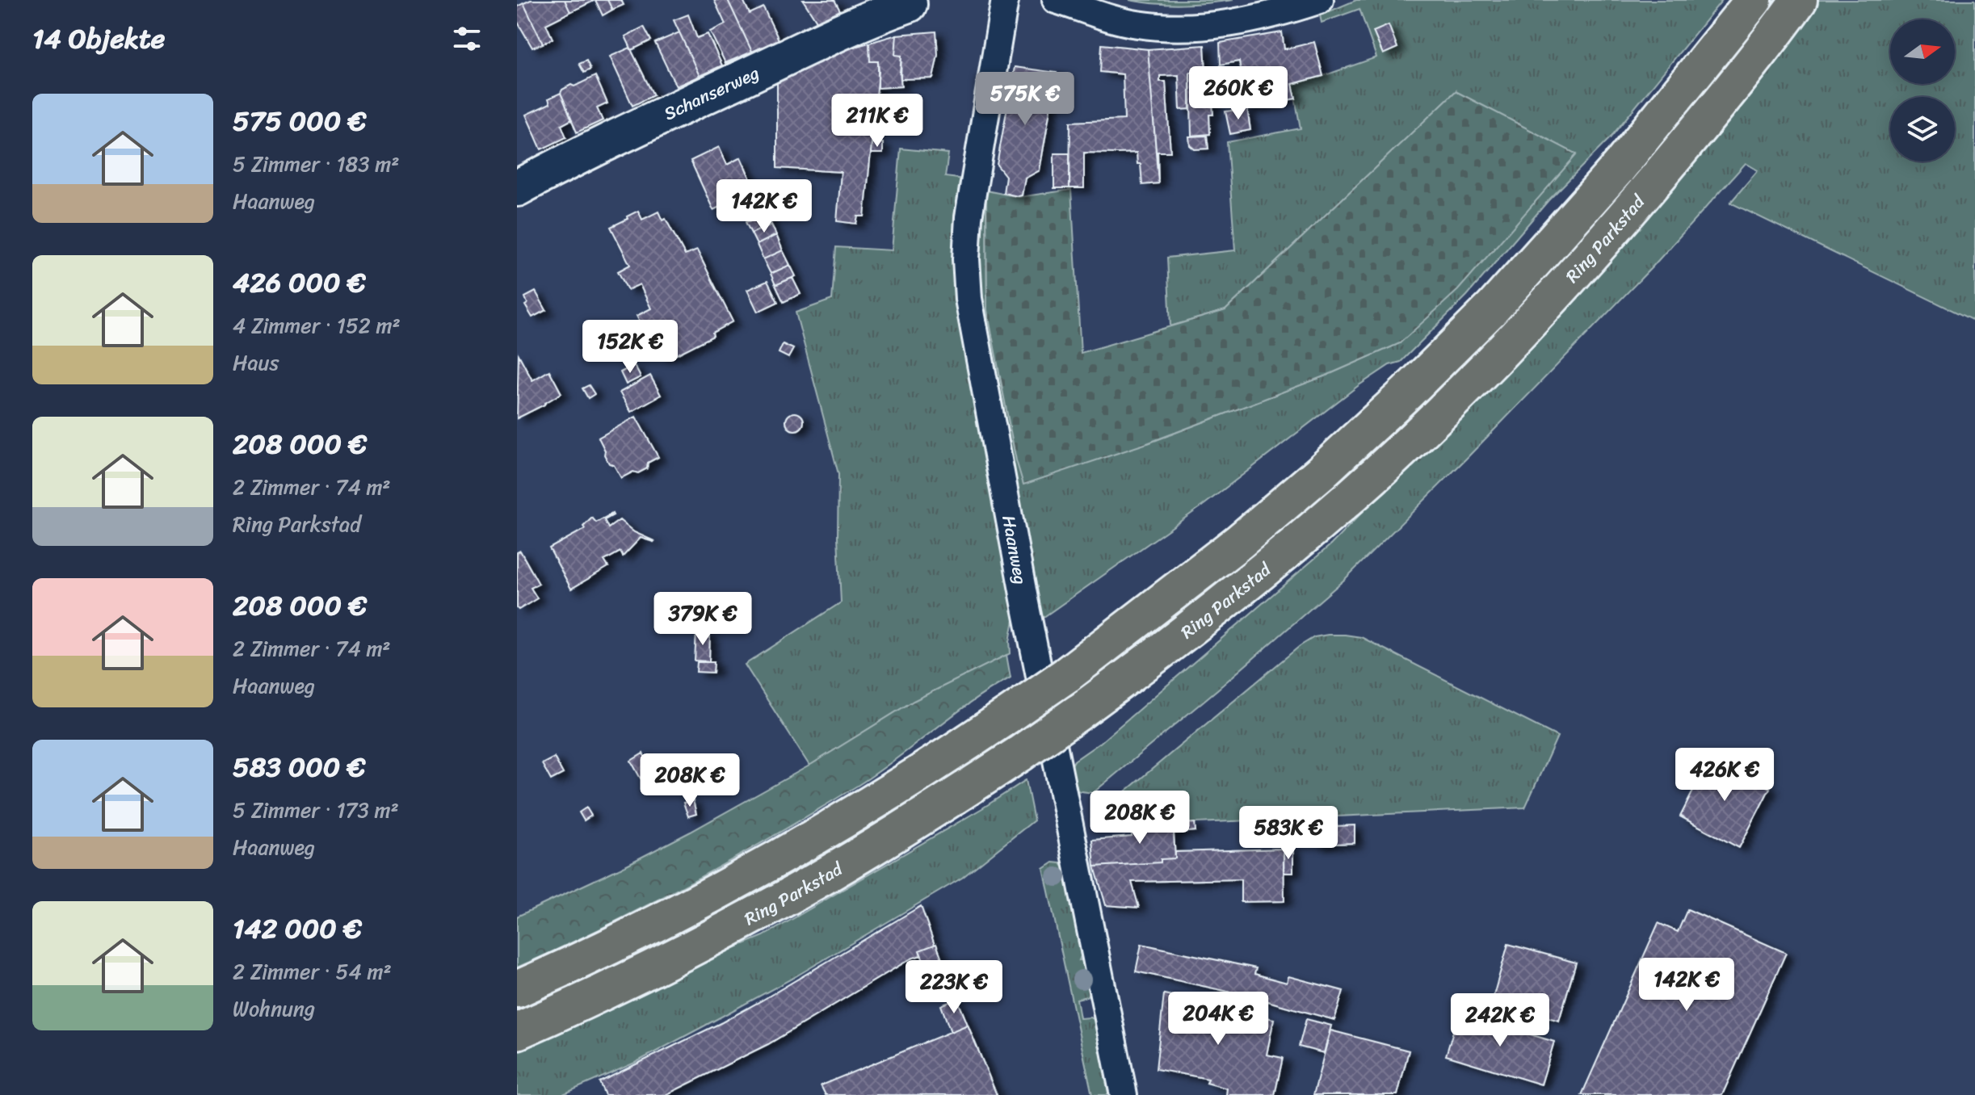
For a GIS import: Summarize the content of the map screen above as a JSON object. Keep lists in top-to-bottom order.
{
  "streets": {
    "highway": ["Ring Parkstad"],
    "street": ["Schanserweg", "Haanweg"]
  },
  "north": "right",
  "page": {
    "heading": "14 Objekte",
    "price": [
      "260K €",
      "575K €",
      "211K €",
      "142K €",
      "152K €",
      "379K €",
      "426K €",
      "208K €",
      "208K €",
      "583K €",
      "142K €",
      "223K €",
      "204K €",
      "242K €"
    ],
    "list": [
      {
        "name": "575 000 €",
        "note": "5 Zimmer · 183 m² · Haanweg"
      },
      {
        "name": "426 000 €",
        "note": "4 Zimmer · 152 m² · Haus"
      },
      {
        "name": "208 000 €",
        "note": "2 Zimmer · 74 m² · Ring Parkstad"
      },
      {
        "name": "208 000 €",
        "note": "2 Zimmer · 74 m² · Haanweg"
      },
      {
        "name": "583 000 €",
        "note": "5 Zimmer · 173 m² · Haanweg"
      },
      {
        "name": "142 000 €",
        "note": "2 Zimmer · 54 m² · Wohnung"
      }
    ]
  }
}
